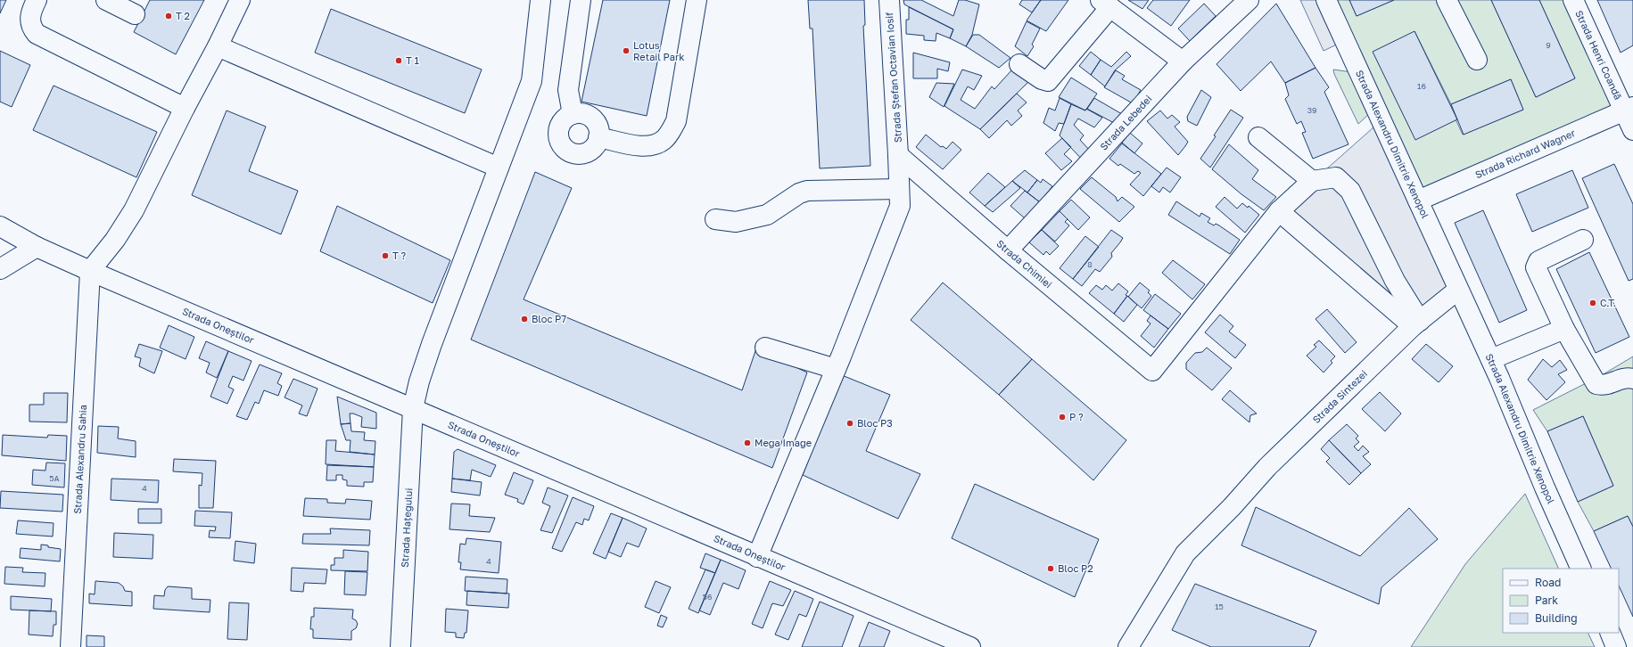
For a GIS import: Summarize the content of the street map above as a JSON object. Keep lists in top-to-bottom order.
{
  "streets": {
    "street": [
      "Strada Henri Coandă",
      "Strada Ștefan Octavian Iosif",
      "Strada Lebedei",
      "Strada Alexandru Dimitrie Xenopol",
      "Strada Richard Wagner",
      "Strada Chimiei",
      "Strada Oneștilor",
      "Strada Sintezei",
      "Strada Alexandru Sahia",
      "Strada Hațegului"
    ]
  },
  "crossings": [
    ["Strada Henri Coandă", "Strada Richard Wagner"],
    ["Strada Ștefan Octavian Iosif", "Strada Chimiei"],
    ["Strada Ștefan Octavian Iosif", "Strada Oneștilor"],
    ["Strada Lebedei", "Strada Chimiei"],
    ["Strada Alexandru Dimitrie Xenopol", "Strada Richard Wagner"],
    ["Strada Oneștilor", "Strada Alexandru Sahia"],
    ["Strada Oneștilor", "Strada Hațegului"]
  ],
  "places": [
    "T 2",
    "Lotus Retail Park",
    "T 1",
    "T ?",
    "C.T.",
    "Bloc P7",
    "P ?",
    "Bloc P3",
    "Mega Image",
    "Bloc P2"
  ],
  "house_numbers": [
    "9",
    "16",
    "39",
    "8",
    "5A",
    "4",
    "4",
    "56",
    "15"
  ],
  "legend": ["Road", "Park", "Building"]
}
